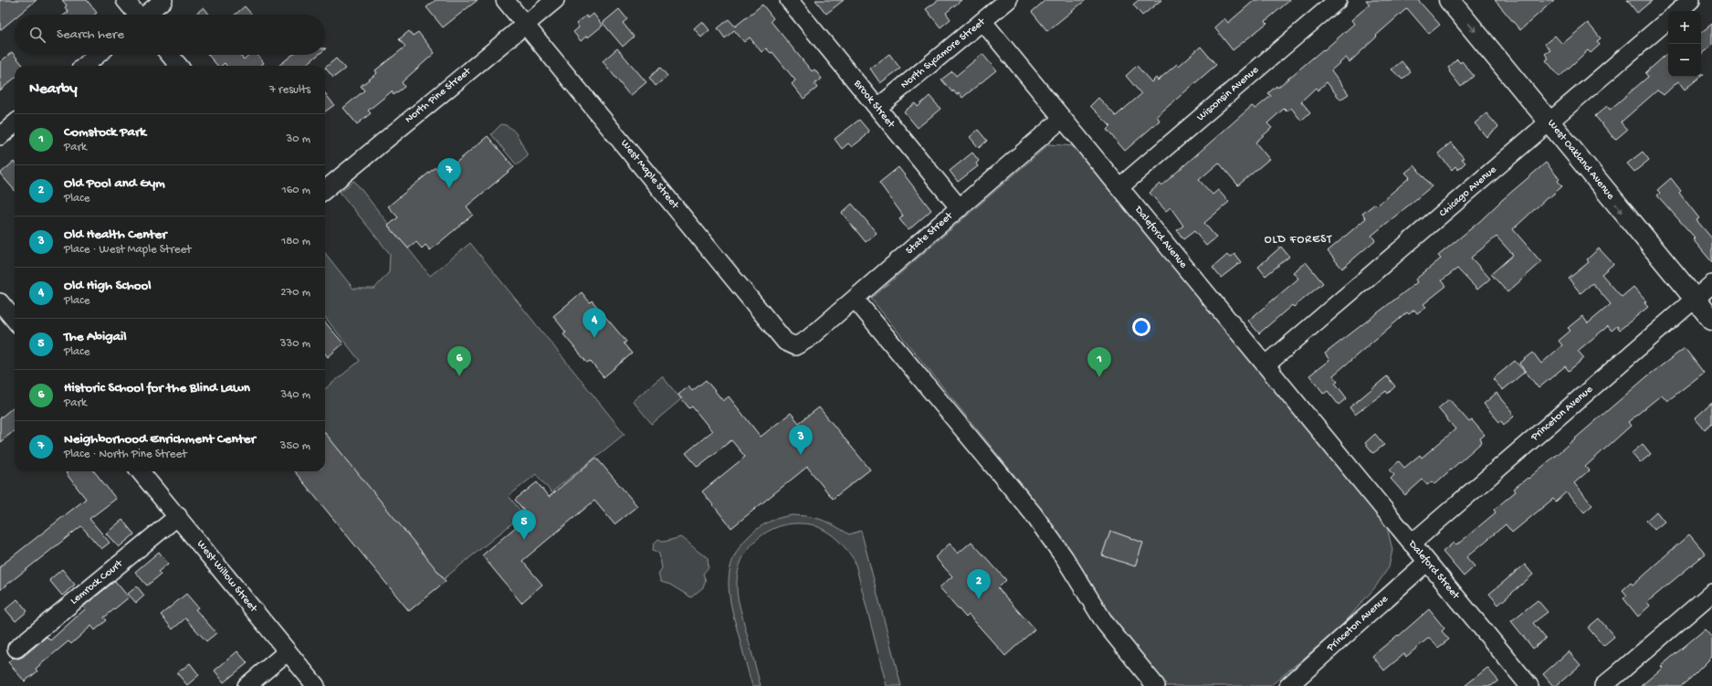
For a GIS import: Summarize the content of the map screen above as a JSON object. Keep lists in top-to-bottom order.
{
  "streets": {
    "main road": ["West Oakland Avenue"],
    "street": [
      "North Sycamore Street",
      "Wisconsin Avenue",
      "North Pine Street",
      "Brook Street",
      "West Maple Street",
      "Chicago Avenue",
      "State Street",
      "Daleford Avenue",
      "Princeton Avenue",
      "Daleford Street",
      "West Willow Street",
      "Lemrock Court"
    ]
  },
  "crossings": [
    ["North Sycamore Street", "Brook Street"],
    ["North Sycamore Street", "Daleford Avenue"],
    ["Wisconsin Avenue", "Daleford Avenue"],
    ["North Pine Street", "West Maple Street"],
    ["Brook Street", "State Street"],
    ["West Oakland Avenue", "Chicago Avenue"],
    ["West Oakland Avenue", "Princeton Avenue"],
    ["West Maple Street", "State Street"],
    ["Chicago Avenue", "Daleford Avenue"],
    ["State Street", "Daleford Avenue"],
    ["Daleford Avenue", "Daleford Street"],
    ["Princeton Avenue", "Daleford Street"],
    ["West Willow Street", "Lemrock Court"]
  ],
  "one_way": ["West Oakland Avenue"],
  "districts": ["OLD FOREST"],
  "page": {
    "map_buttons": ["+", "−"],
    "search": "Search here",
    "heading": ["Nearby", "7 results"],
    "list": [
      {
        "mark": "1",
        "name": "Comstock Park",
        "note": "Park",
        "value": "30 m"
      },
      {
        "mark": "2",
        "name": "Old Pool and Gym",
        "note": "Place",
        "value": "160 m"
      },
      {
        "mark": "3",
        "name": "Old Health Center",
        "note": "Place · West Maple Street",
        "value": "180 m"
      },
      {
        "mark": "4",
        "name": "Old High School",
        "note": "Place",
        "value": "270 m"
      },
      {
        "mark": "5",
        "name": "The Abigail",
        "note": "Place",
        "value": "330 m"
      },
      {
        "mark": "6",
        "name": "Historic School for the Blind Lawn",
        "note": "Park",
        "value": "340 m"
      },
      {
        "mark": "7",
        "name": "Neighborhood Enrichment Center",
        "note": "Place · North Pine Street",
        "value": "350 m"
      }
    ],
    "pins": [
      "7",
      "4",
      "6",
      "1",
      "3",
      "5",
      "2"
    ]
  }
}
